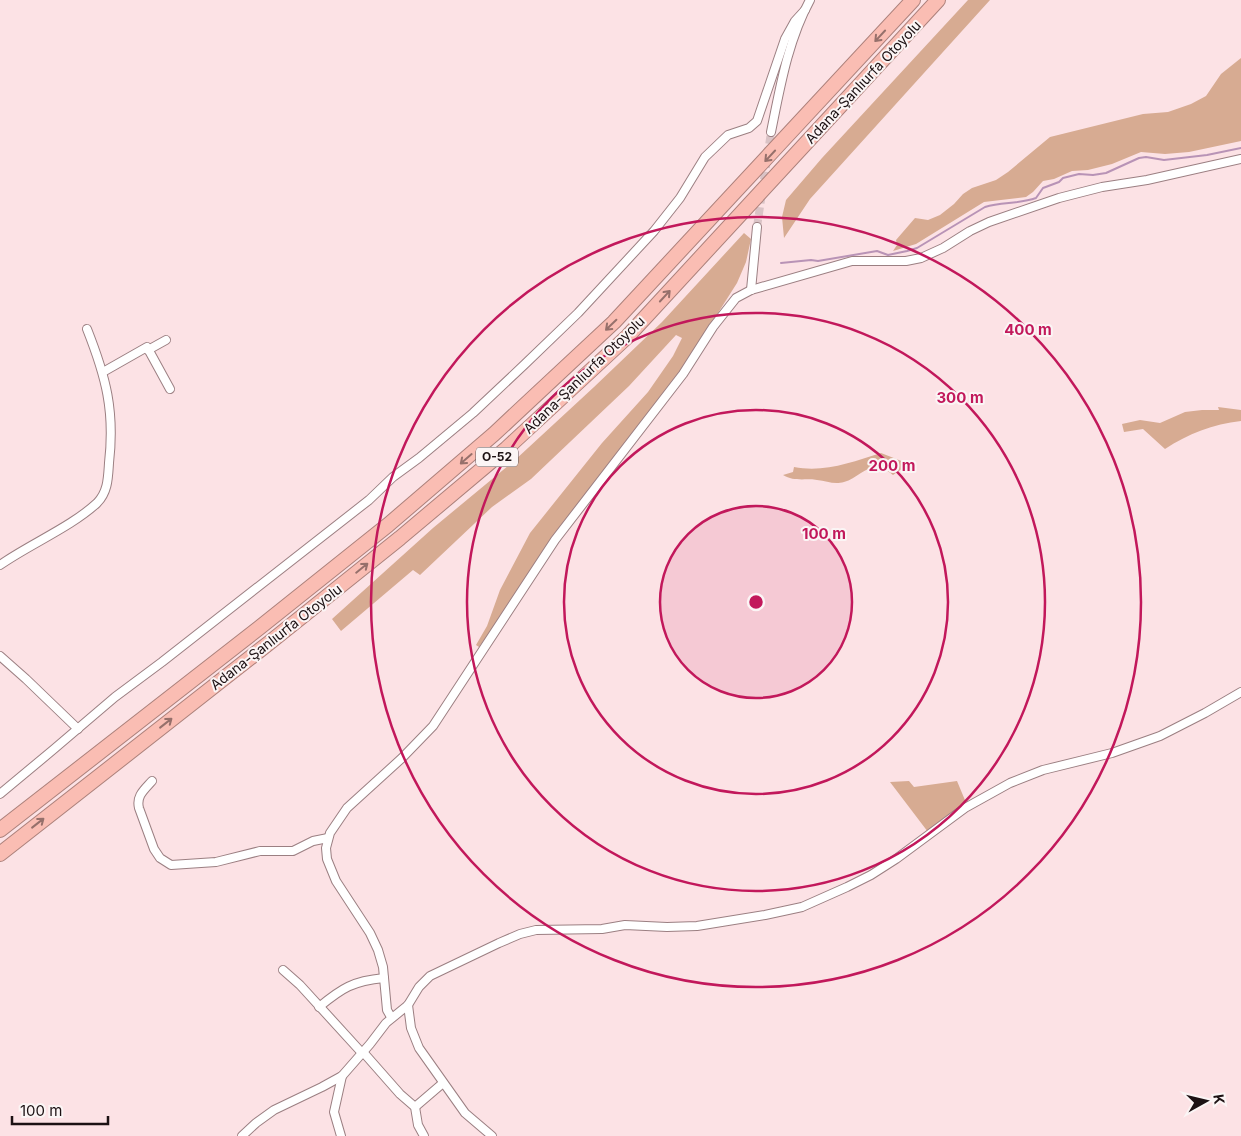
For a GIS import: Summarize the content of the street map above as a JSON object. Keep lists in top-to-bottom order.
{
  "streets": {
    "highway": ["Adana-Şanlıurfa Otoyolu", "O-52"]
  },
  "scale_bar": "100 m",
  "north": "right",
  "rings": [
    "400 m",
    "300 m",
    "200 m",
    "100 m"
  ]
}
